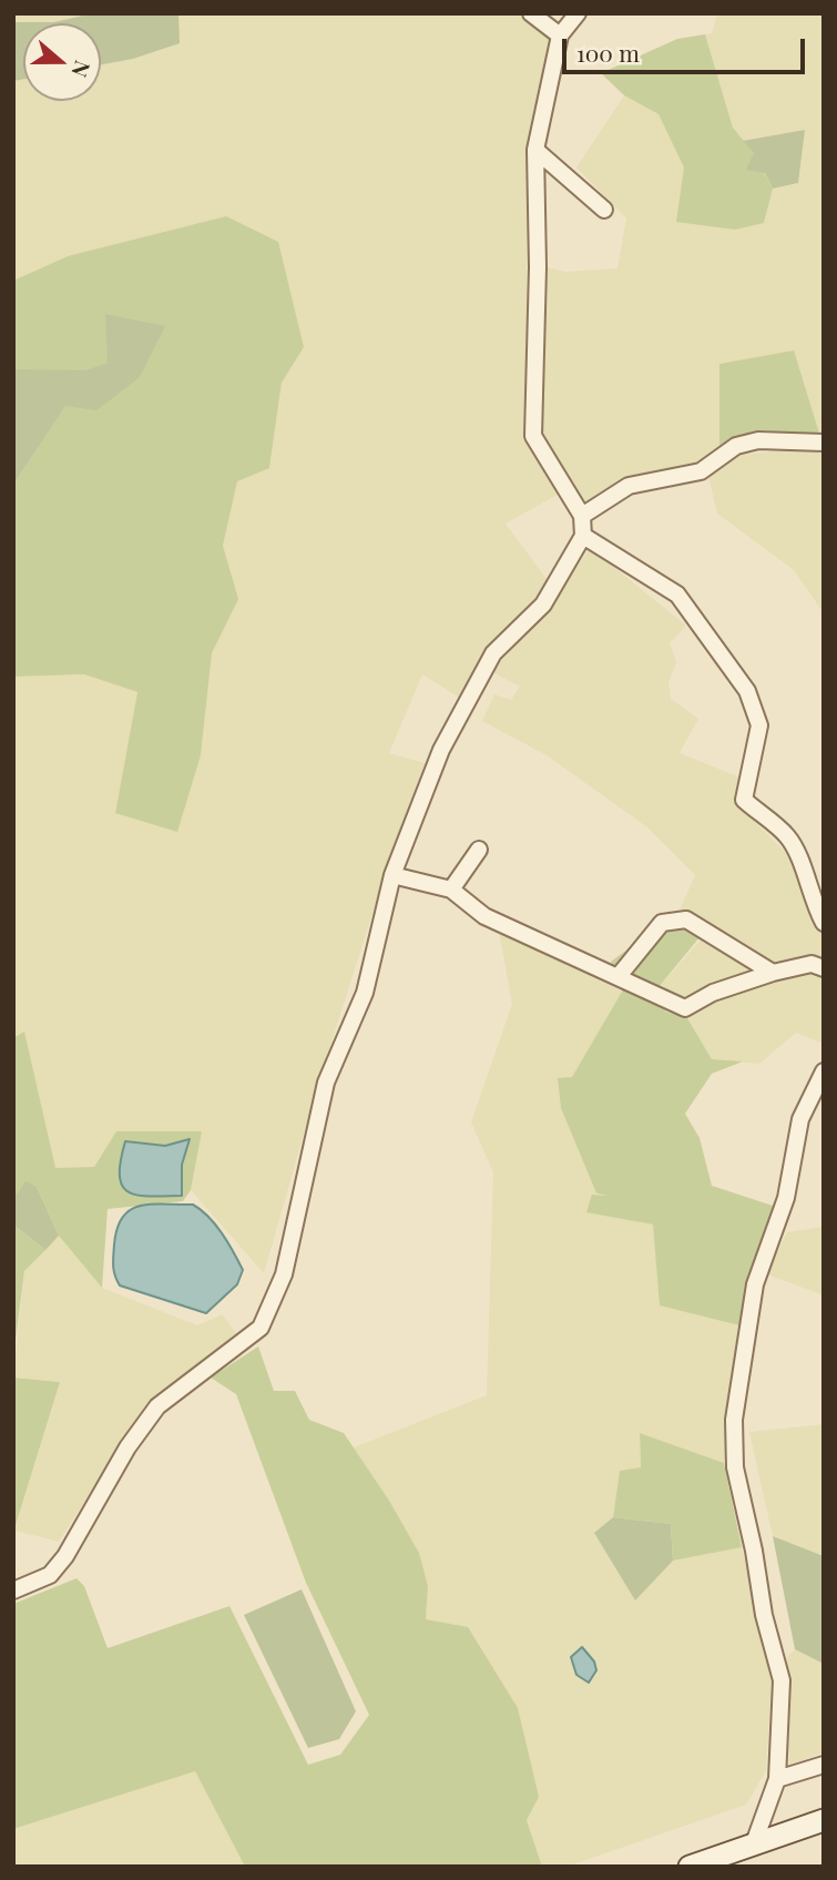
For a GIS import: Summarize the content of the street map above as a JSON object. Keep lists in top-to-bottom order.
{
  "scale_bar": "100 m",
  "north": "right"
}
